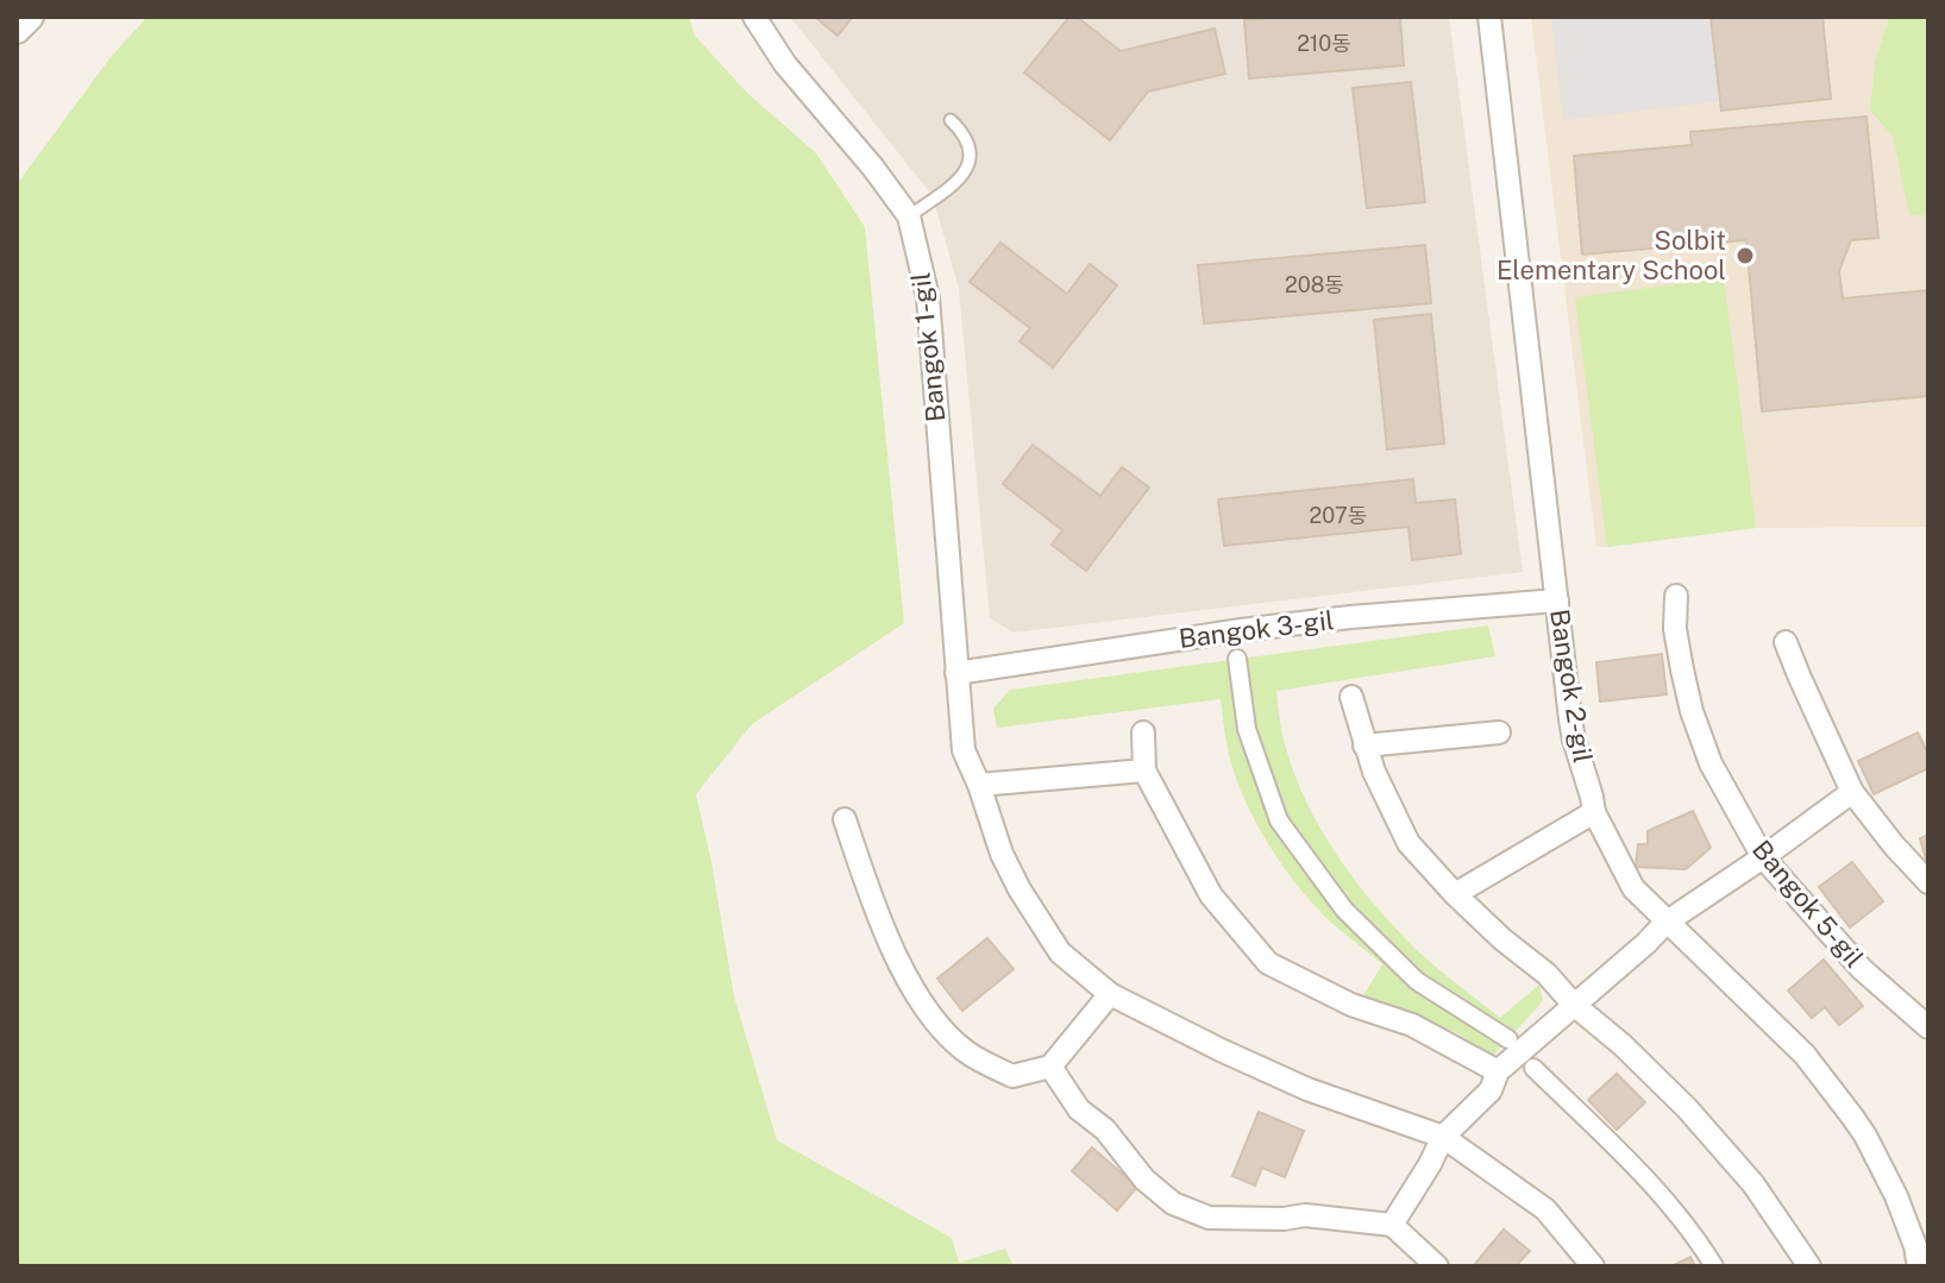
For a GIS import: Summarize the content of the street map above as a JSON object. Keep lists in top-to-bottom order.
{
  "streets": {
    "street": [
      "Bangok 1-gil",
      "Bangok 3-gil",
      "Bangok 2-gil",
      "Bangok 5-gil"
    ]
  },
  "crossings": [
    ["Bangok 1-gil", "Bangok 3-gil"],
    ["Bangok 3-gil", "Bangok 2-gil"]
  ],
  "places": ["Solbit Elementary School"],
  "house_numbers": ["210동", "208동", "207동"]
}
